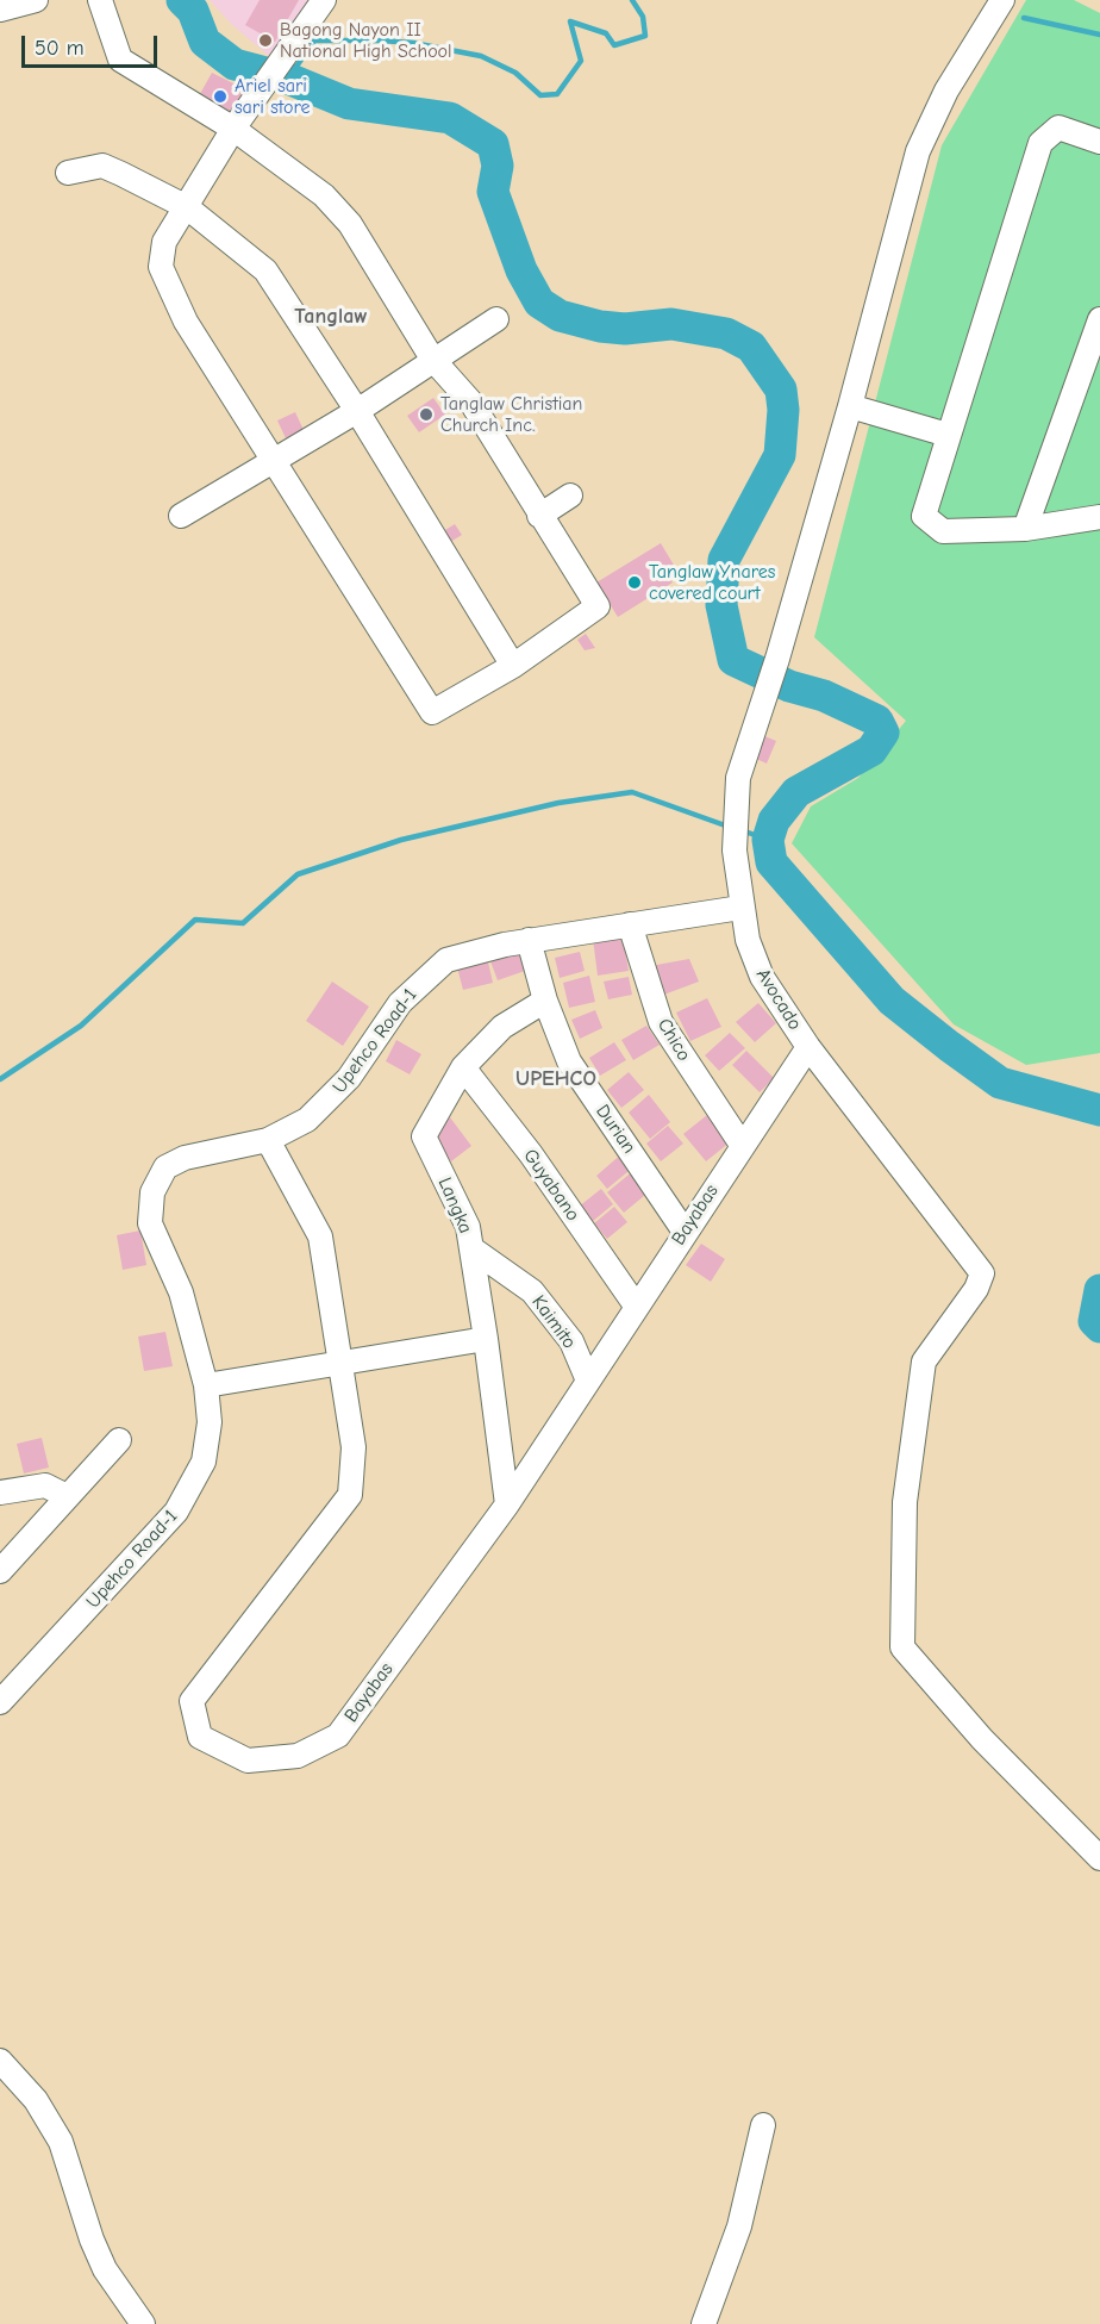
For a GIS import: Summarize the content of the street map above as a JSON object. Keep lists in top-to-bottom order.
{
  "streets": {
    "street": [
      "Avocado",
      "Chico",
      "Upehco Road-1",
      "Durian",
      "Guyabano",
      "Langka",
      "Bayabas",
      "Kaimito"
    ]
  },
  "crossings": [
    ["Avocado", "Upehco Road-1"],
    ["Avocado", "Bayabas"],
    ["Chico", "Upehco Road-1"],
    ["Chico", "Bayabas"],
    ["Upehco Road-1", "Durian"],
    ["Upehco Road-1", "Bayabas"],
    ["Durian", "Langka"],
    ["Durian", "Bayabas"],
    ["Guyabano", "Langka"],
    ["Guyabano", "Bayabas"],
    ["Langka", "Bayabas"],
    ["Langka", "Kaimito"],
    ["Bayabas", "Kaimito"]
  ],
  "districts": ["Tanglaw", "UPEHCO"],
  "places": [
    "Bagong Nayon II National High School",
    "Ariel sari sari store",
    "Tanglaw Christian Church Inc.",
    "Tanglaw Ynares covered court"
  ],
  "scale_bar": "50 m"
}
